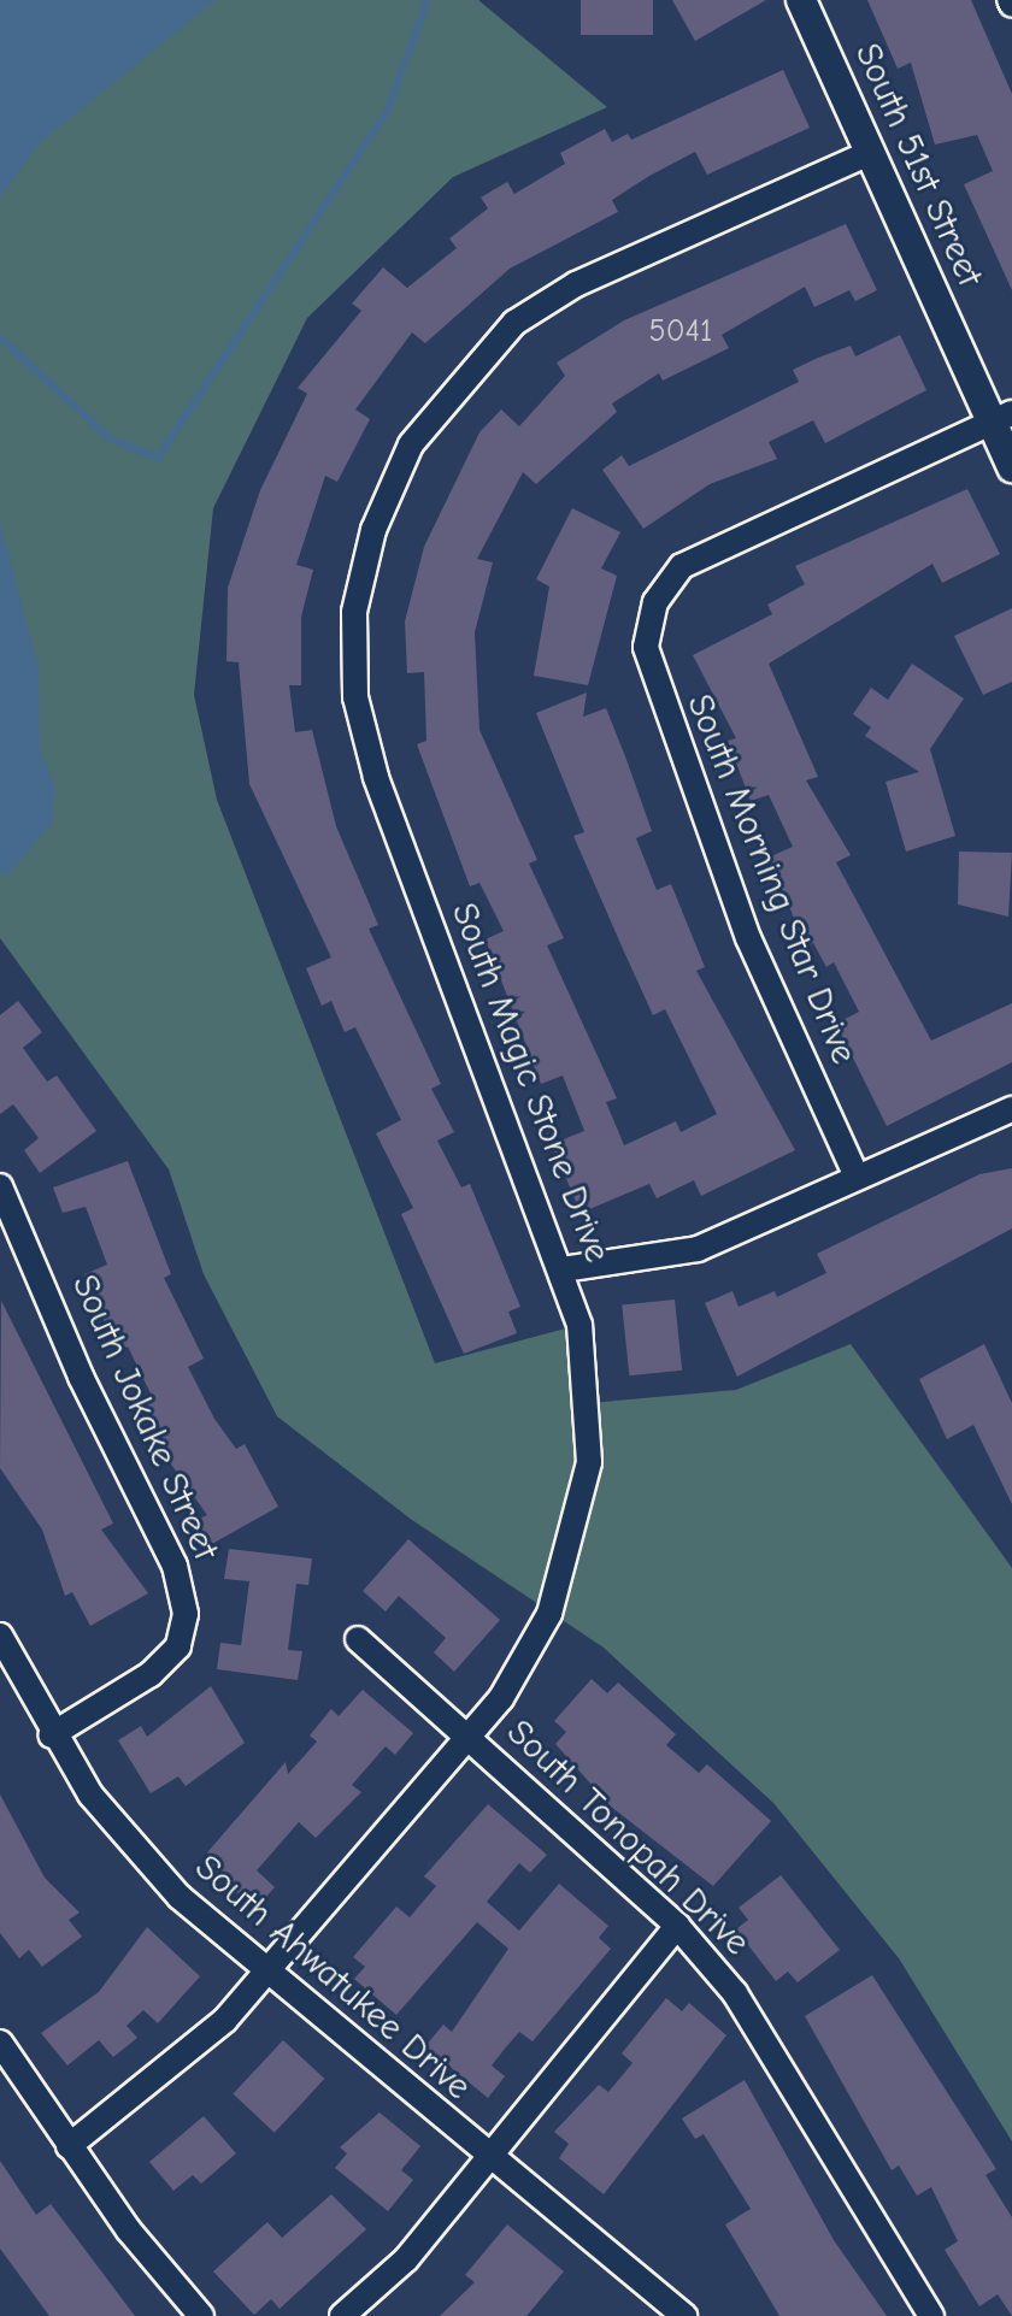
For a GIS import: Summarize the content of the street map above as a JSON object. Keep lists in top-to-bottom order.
{
  "streets": {
    "street": [
      "South 51st Street",
      "South Morning Star Drive",
      "South Magic Stone Drive",
      "South Jokake Street",
      "South Tonopah Drive",
      "South Ahwatukee Drive"
    ]
  },
  "crossings": [
    ["South 51st Street", "South Morning Star Drive"],
    ["South 51st Street", "South Magic Stone Drive"],
    ["South Magic Stone Drive", "South Tonopah Drive"],
    ["South Magic Stone Drive", "South Ahwatukee Drive"],
    ["South Jokake Street", "South Ahwatukee Drive"]
  ],
  "house_numbers": ["5041"]
}
